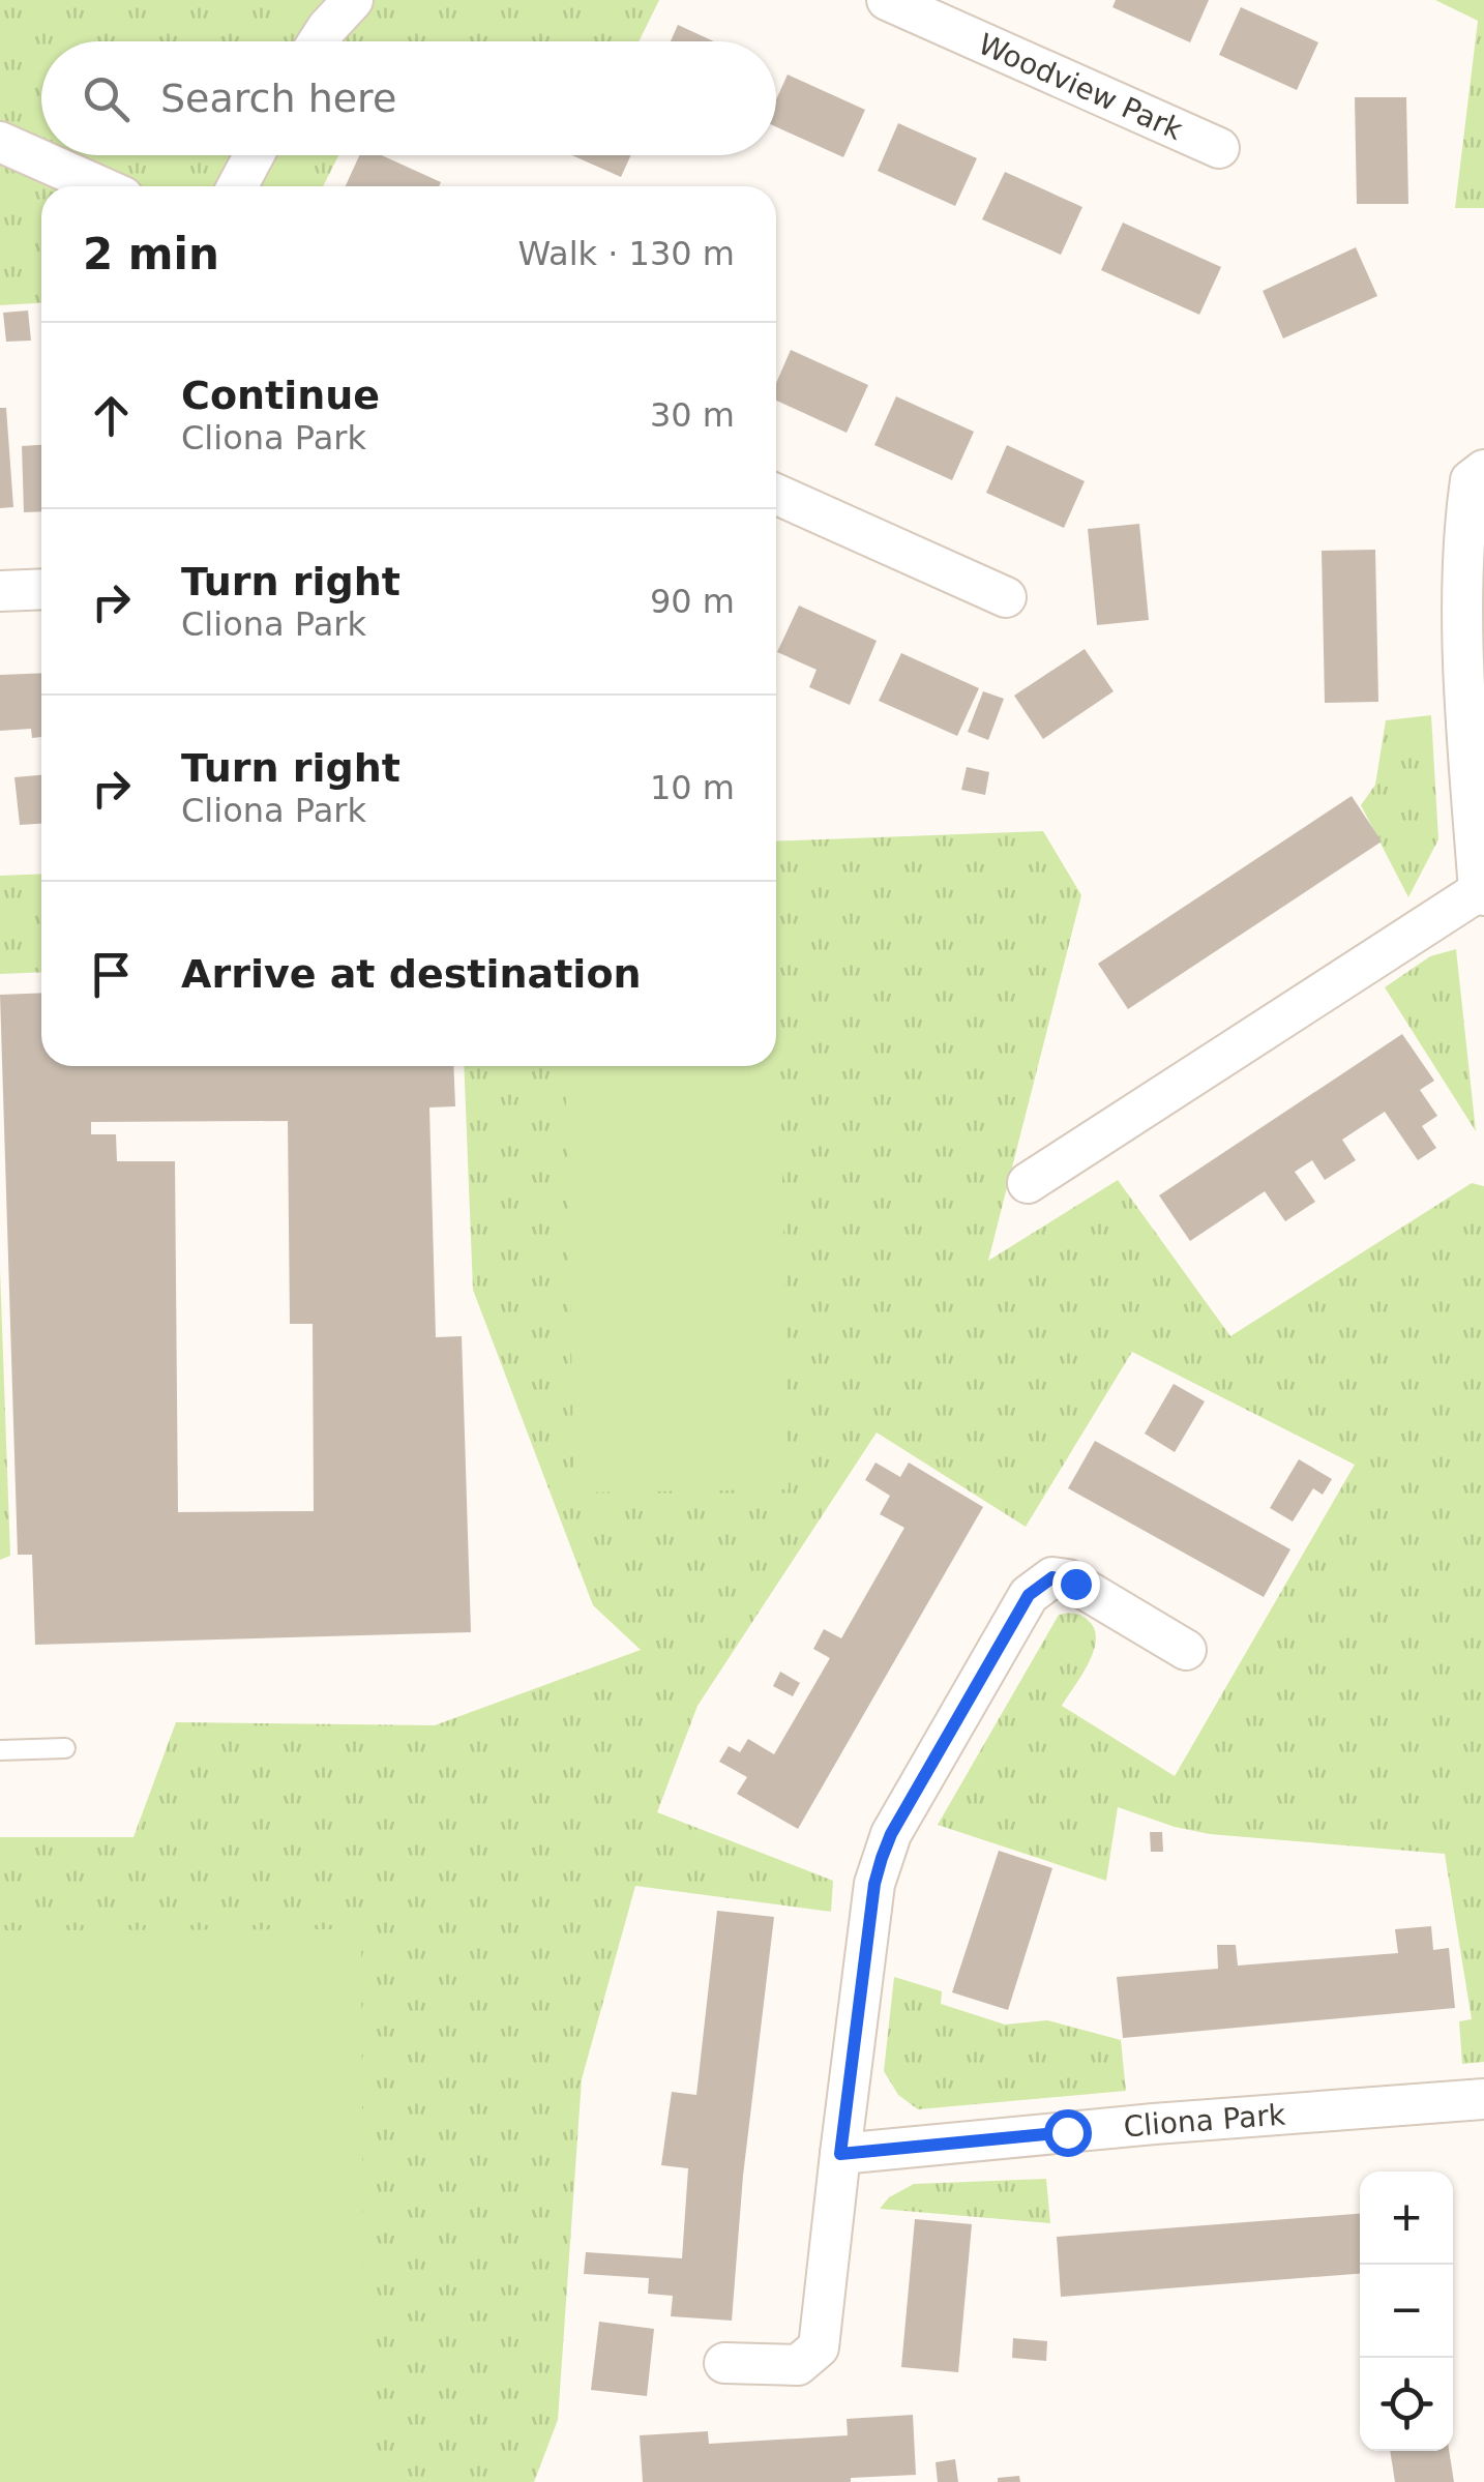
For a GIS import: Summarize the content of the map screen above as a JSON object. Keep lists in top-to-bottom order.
{
  "streets": {
    "street": ["Woodview Park", "Cliona Park"]
  },
  "page": {
    "search": "Search here",
    "heading": ["2 min", "Walk · 130 m"],
    "list": [
      ["Continue", "Cliona Park", "30 m"],
      ["Turn right", "Cliona Park", "90 m"],
      ["Turn right", "Cliona Park", "10 m"],
      "Arrive at destination"
    ],
    "map_buttons": ["+", "−"]
  }
}
